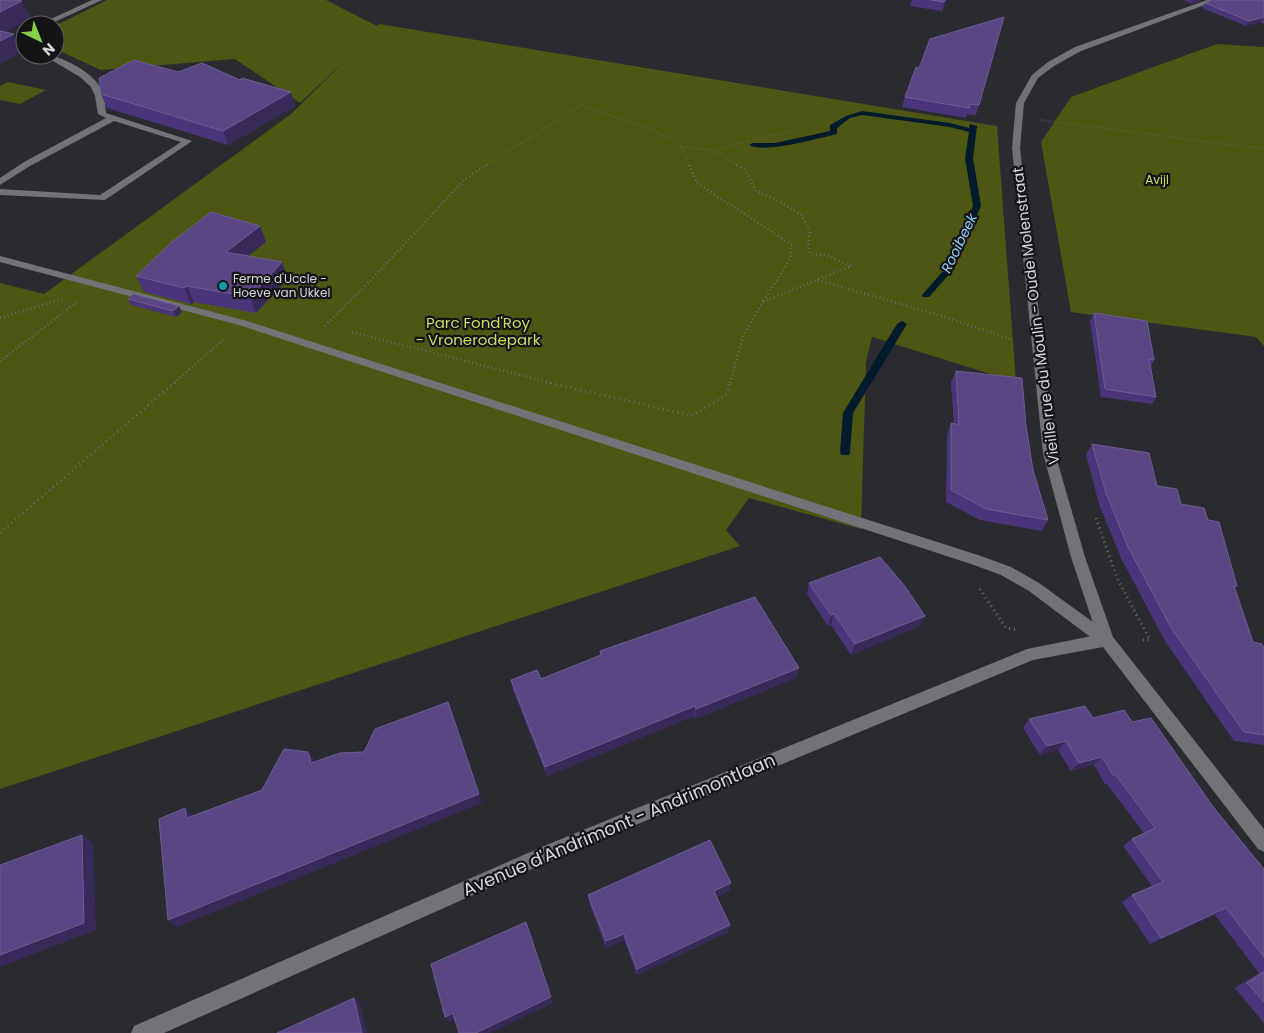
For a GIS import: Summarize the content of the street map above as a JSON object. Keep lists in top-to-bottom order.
{
  "streets": {
    "street": ["Vieille rue du Moulin - Oude Molenstraat", "Avenue d'Andrimont - Andrimontlaan"]
  },
  "crossings": [
    ["Vieille rue du Moulin - Oude Molenstraat", "Avenue d'Andrimont - Andrimontlaan"]
  ],
  "water": ["Rooibeek"],
  "parks": ["Avijl", "Parc Fond'Roy - Vronerodepark"],
  "places": ["Ferme d'Uccle - Hoeve van Ukkel"],
  "north": "bottom right"
}
